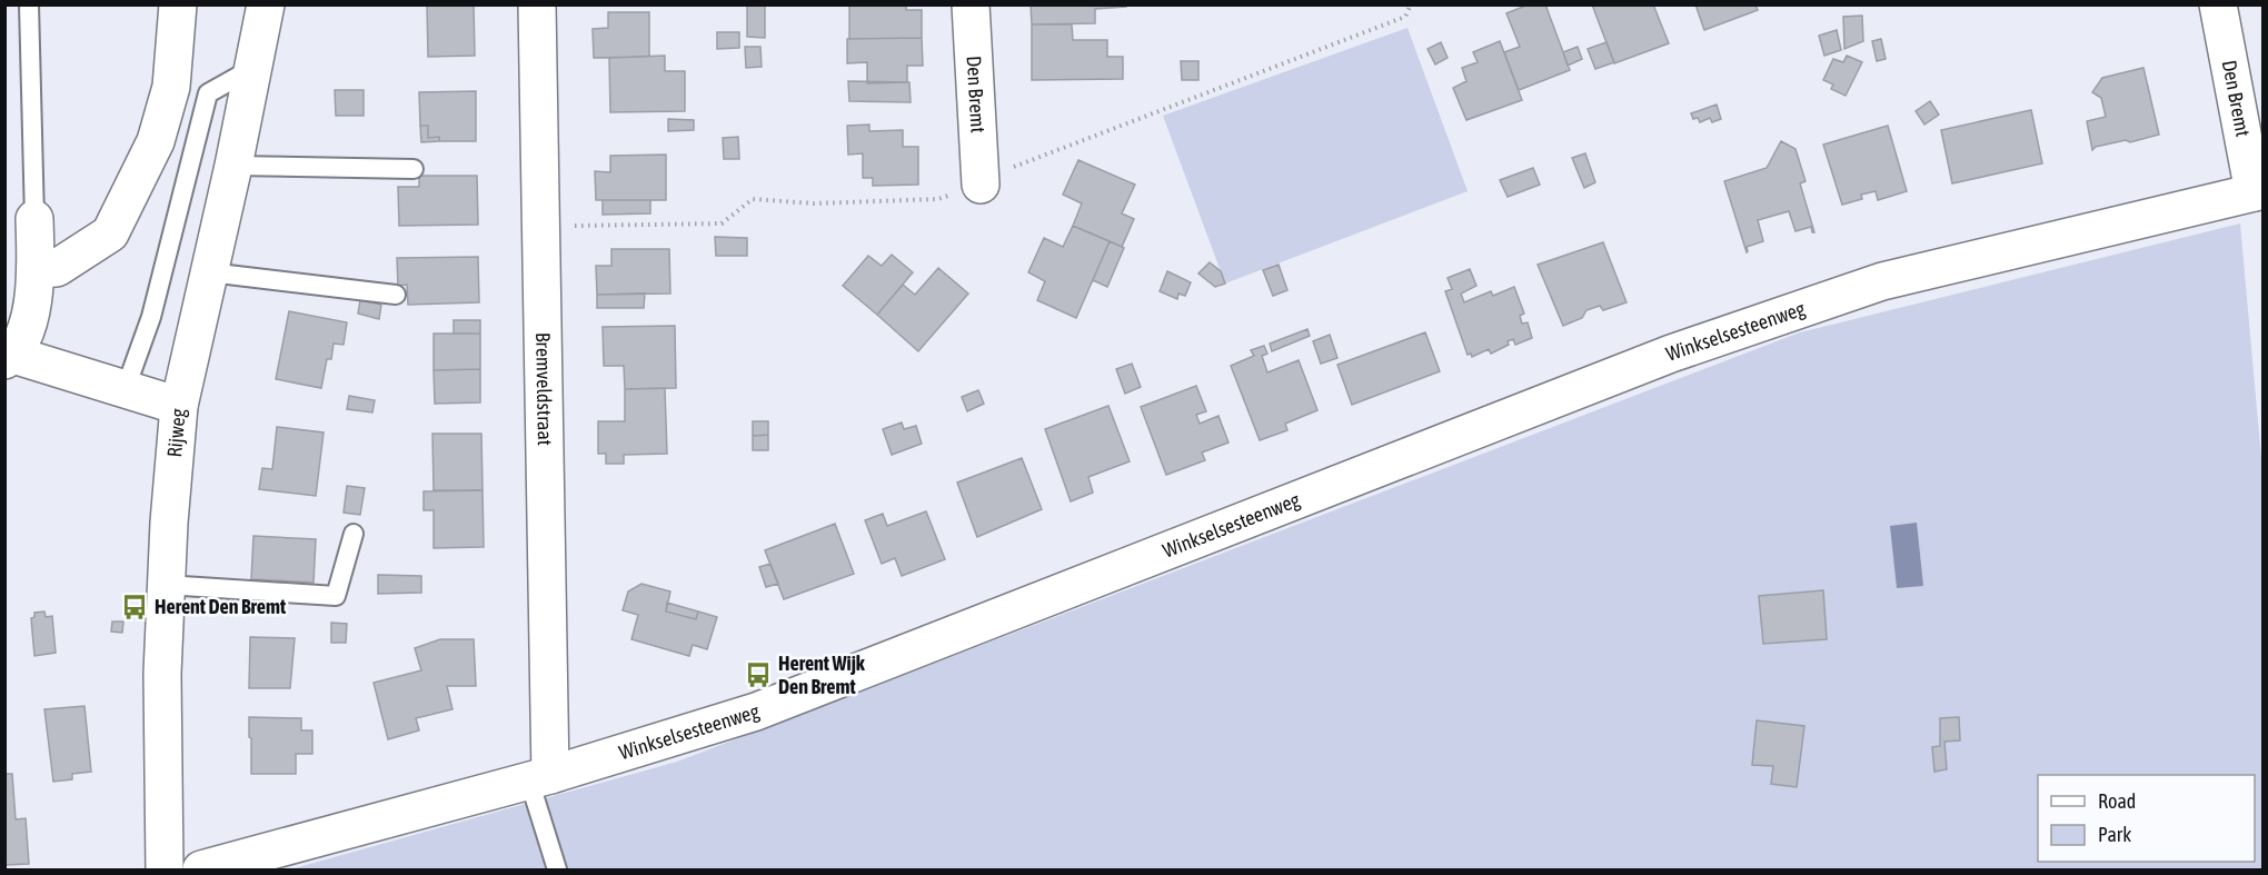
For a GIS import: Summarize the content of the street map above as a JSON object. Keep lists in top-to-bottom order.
{
  "streets": {
    "street": [
      "Den Bremt",
      "Winkselsesteenweg",
      "Bremveldstraat",
      "Rijweg"
    ]
  },
  "crossings": [
    ["Den Bremt", "Winkselsesteenweg"],
    ["Winkselsesteenweg", "Bremveldstraat"]
  ],
  "places": {
    "bus stop": ["Herent Den Bremt", "Herent Wijk Den Bremt"]
  },
  "legend": ["Road", "Park"]
}
